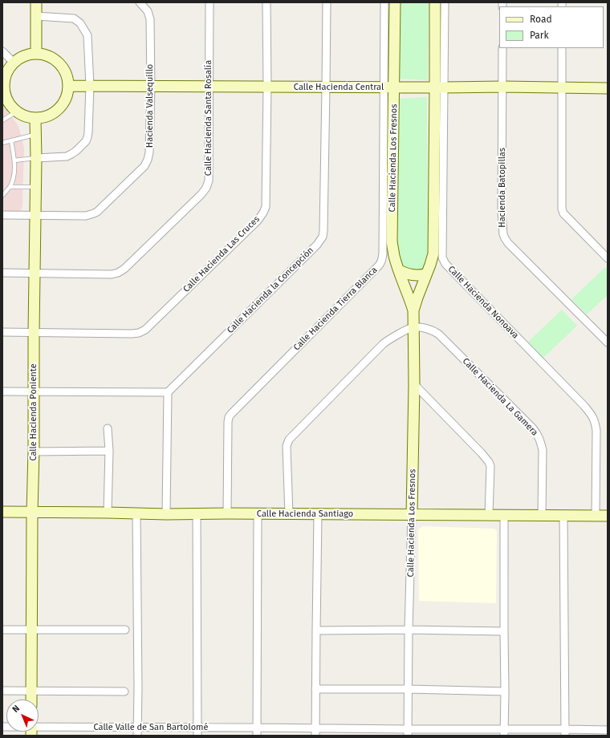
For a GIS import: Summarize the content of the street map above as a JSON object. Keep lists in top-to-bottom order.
{
  "streets": {
    "street": [
      "Calle Hacienda Central",
      "Hacienda Valsequillo",
      "Calle Hacienda Santa Rosalía",
      "Calle Hacienda Los Fresnos",
      "Hacienda Batopillas",
      "Calle Hacienda Las Cruces",
      "Calle Hacienda la Concepción",
      "Calle Hacienda Nonoava",
      "Calle Hacienda Tierra Blanca",
      "Calle Hacienda La Gamera",
      "Calle Hacienda Poniente",
      "Calle Hacienda Santiago",
      "Calle Valle de San Bartolomé"
    ]
  },
  "crossings": [
    ["Calle Hacienda Central", "Hacienda Valsequillo"],
    ["Calle Hacienda Central", "Calle Hacienda Santa Rosalía"],
    ["Calle Hacienda Central", "Calle Hacienda Los Fresnos"],
    ["Calle Hacienda Central", "Hacienda Batopillas"],
    ["Calle Hacienda Central", "Calle Hacienda Las Cruces"],
    ["Calle Hacienda Central", "Calle Hacienda la Concepción"],
    ["Calle Hacienda Central", "Calle Hacienda Nonoava"],
    ["Calle Hacienda Central", "Calle Hacienda Tierra Blanca"],
    ["Calle Hacienda Central", "Calle Hacienda Poniente"],
    ["Hacienda Valsequillo", "Calle Hacienda Poniente"],
    ["Calle Hacienda Santa Rosalía", "Calle Hacienda Poniente"],
    ["Calle Hacienda Los Fresnos", "Calle Hacienda Nonoava"],
    ["Calle Hacienda Los Fresnos", "Calle Hacienda Tierra Blanca"],
    ["Calle Hacienda Los Fresnos", "Calle Hacienda La Gamera"],
    ["Calle Hacienda Los Fresnos", "Calle Hacienda Santiago"],
    ["Calle Hacienda Los Fresnos", "Calle Valle de San Bartolomé"],
    ["Calle Hacienda Las Cruces", "Calle Hacienda Poniente"],
    ["Calle Hacienda Nonoava", "Calle Hacienda Santiago"],
    ["Calle Hacienda Tierra Blanca", "Calle Hacienda Santiago"],
    ["Calle Hacienda La Gamera", "Calle Hacienda Santiago"],
    ["Calle Hacienda Poniente", "Calle Hacienda Santiago"]
  ],
  "legend": ["Road", "Park"],
  "north": "top left"
}
